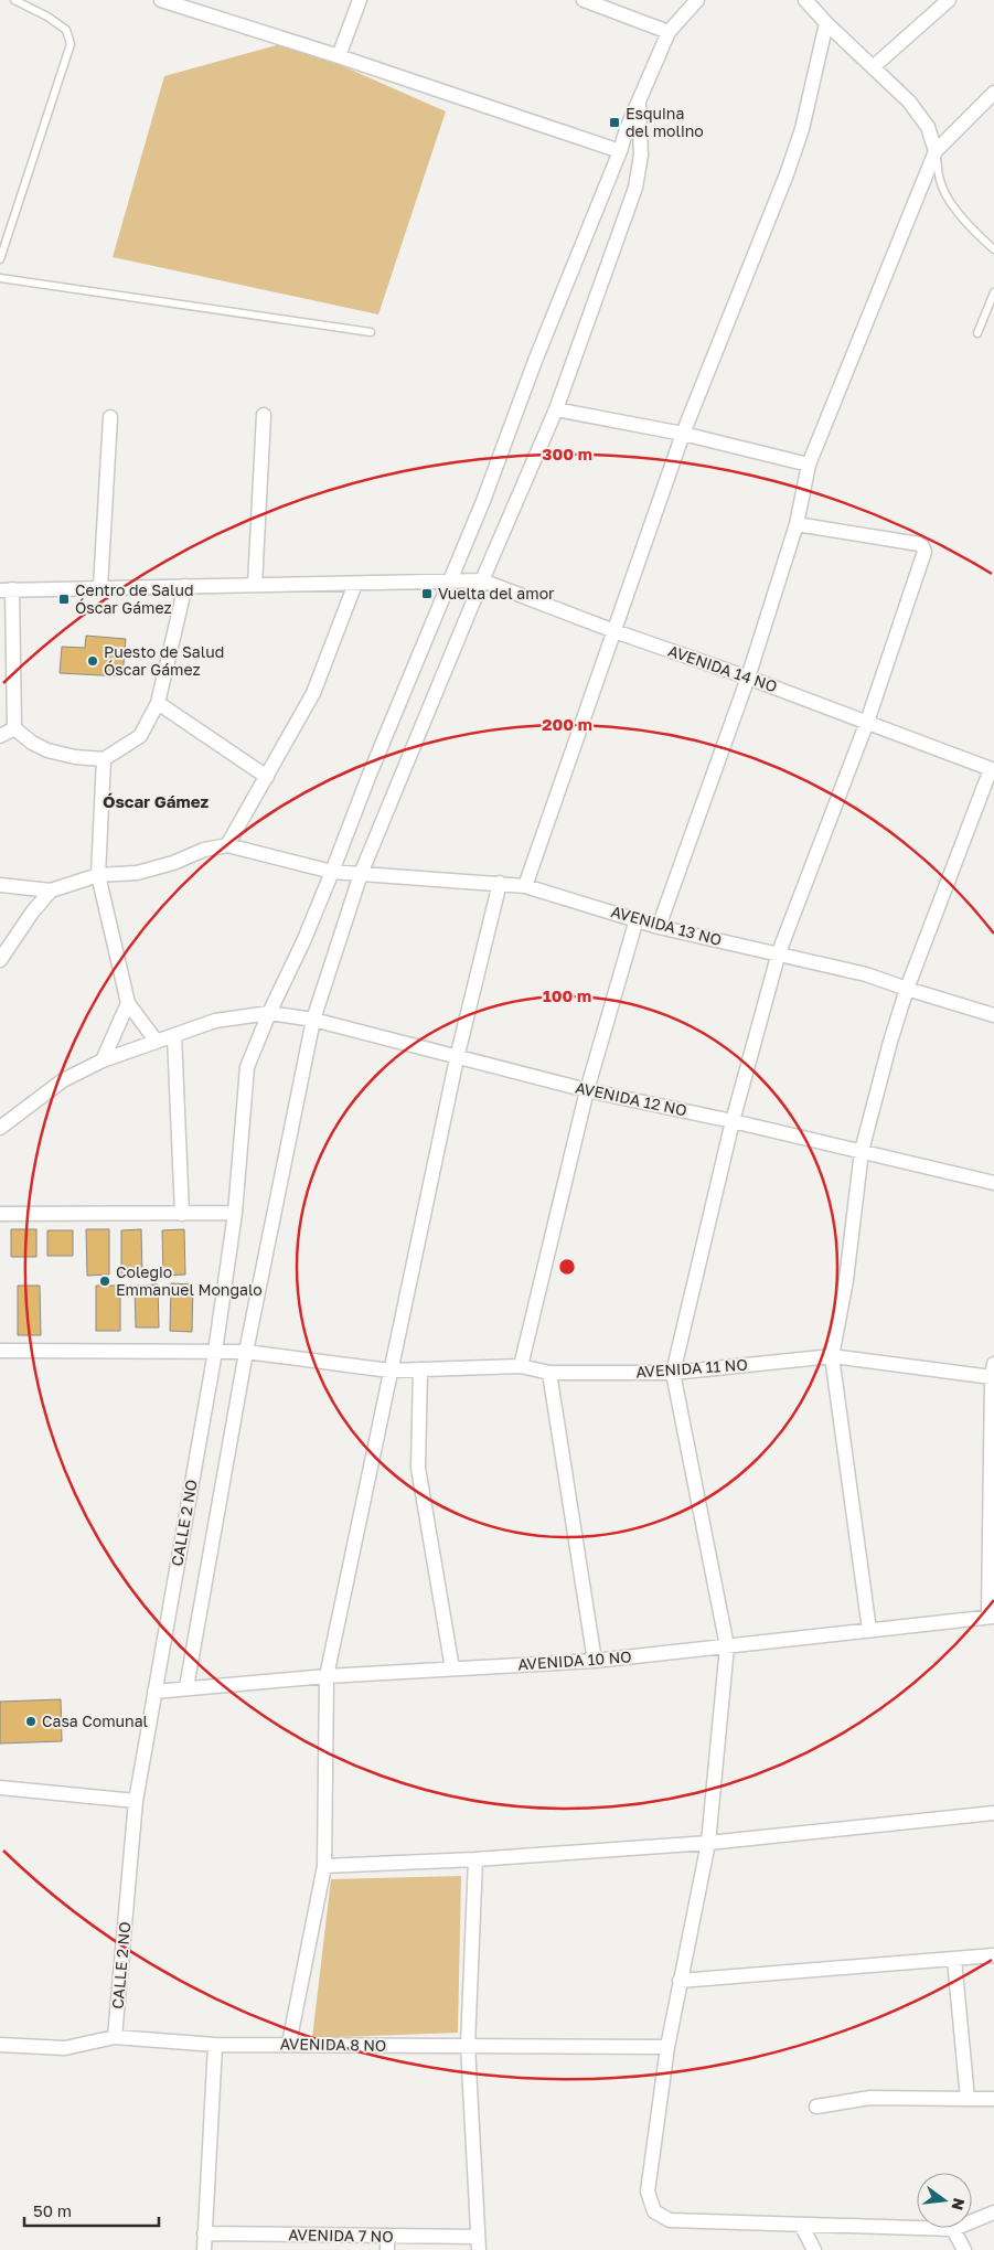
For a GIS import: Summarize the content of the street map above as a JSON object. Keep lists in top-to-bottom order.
{
  "streets": {
    "street": [
      "AVENIDA 14 NO",
      "AVENIDA 13 NO",
      "AVENIDA 12 NO",
      "AVENIDA 11 NO",
      "CALLE 2 NO",
      "AVENIDA 10 NO",
      "AVENIDA 8 NO",
      "AVENIDA 7 NO"
    ]
  },
  "crossings": [
    ["AVENIDA 14 NO", "CALLE 2 NO"],
    ["AVENIDA 13 NO", "CALLE 2 NO"],
    ["AVENIDA 12 NO", "CALLE 2 NO"],
    ["AVENIDA 11 NO", "CALLE 2 NO"],
    ["CALLE 2 NO", "AVENIDA 10 NO"],
    ["CALLE 2 NO", "AVENIDA 8 NO"]
  ],
  "districts": ["Óscar Gámez"],
  "places": {
    "transit": ["Esquina del molino", "Vuelta del amor", "Centro de Salud Óscar Gámez"],
    "other": ["Puesto de Salud Óscar Gámez", "Colegio Emmanuel Mongalo", "Casa Comunal"]
  },
  "scale_bar": "50 m",
  "north": "right",
  "rings": ["300 m", "200 m", "100 m"]
}
